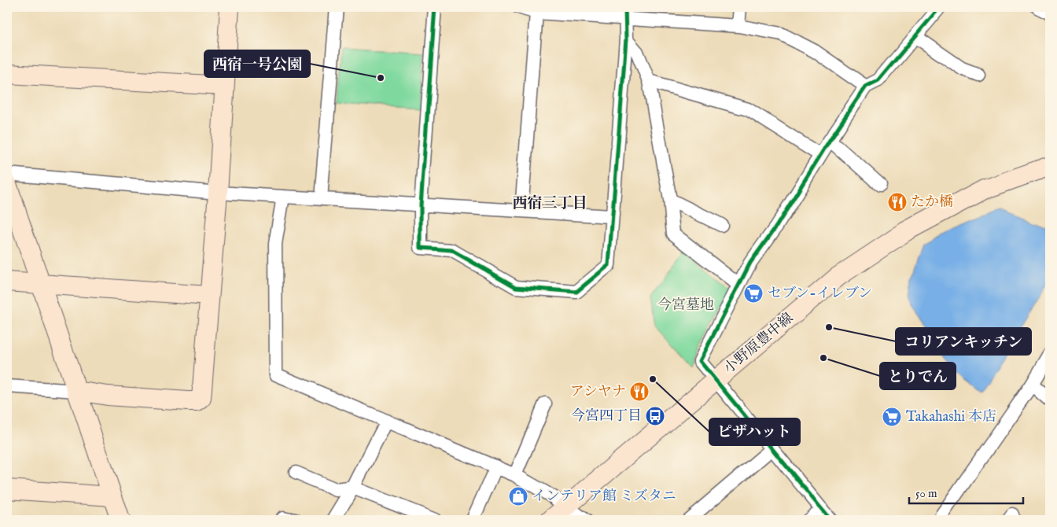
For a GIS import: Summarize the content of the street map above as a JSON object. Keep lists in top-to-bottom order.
{
  "streets": {
    "street": ["小野原豊中線"]
  },
  "districts": ["西宿三丁目"],
  "parks": ["今宮墓地"],
  "places": {
    "other": [
      "西宿一号公園",
      "コリアンキッチン",
      "とりでん",
      "ピザハット"
    ],
    "restaurant": ["たか橋", "アシヤナ"],
    "supermarket": ["セブン-イレブン", "Takahashi 本店"],
    "bus stop": ["今宮四丁目"],
    "shop": ["インテリア館 ミズタニ"]
  },
  "scale_bar": "50 m"
}
